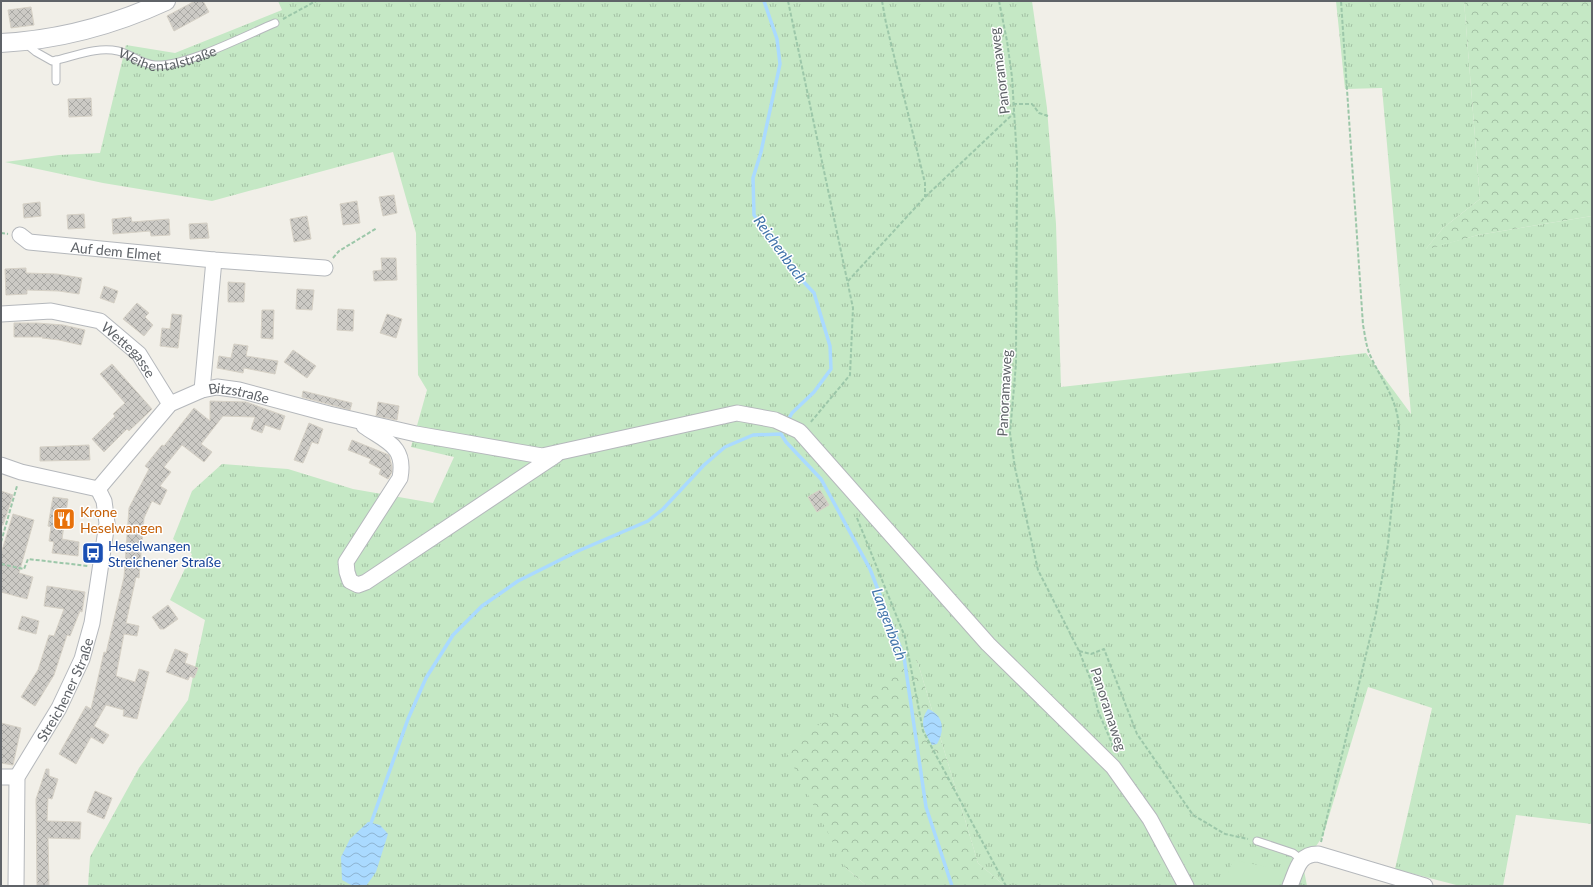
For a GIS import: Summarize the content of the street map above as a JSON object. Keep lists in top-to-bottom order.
{
  "streets": {
    "street": [
      "Weihentalstraße",
      "Auf dem Elmet",
      "Wettegasse",
      "Bitzstraße",
      "Streichener Straße"
    ],
    "path": ["Panoramaweg"]
  },
  "crossings": [
    ["Wettegasse", "Bitzstraße"],
    ["Bitzstraße", "Streichener Straße"]
  ],
  "water": ["Reichenbach", "Langenbach"],
  "places": {
    "restaurant": ["Krone Heselwangen"],
    "bus stop": ["Heselwangen Streichener Straße"]
  }
}
